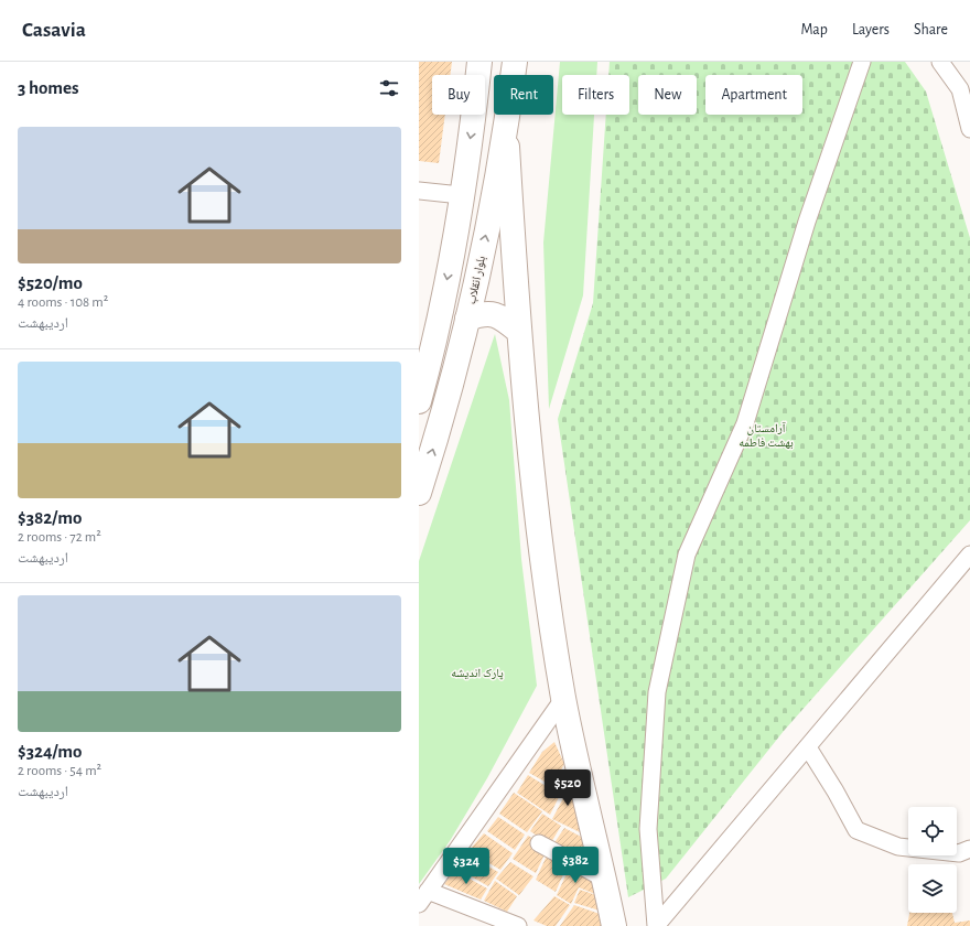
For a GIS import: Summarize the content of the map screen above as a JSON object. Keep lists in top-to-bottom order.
{
  "streets": {
    "main road": ["بلوار انقلاب"]
  },
  "parks": ["آرامستان بهشت فاطمه", "پارک اندیشه"],
  "page": {
    "header": "Casavia",
    "nav": ["Map", "Layers", "Share"],
    "heading": "3 homes",
    "chip": [
      "Buy",
      "Rent",
      "Filters",
      "New",
      "Apartment"
    ],
    "list": [
      {
        "name": "$520/mo",
        "note": "4 rooms · 108 m² · اردیبهشت"
      },
      {
        "name": "$382/mo",
        "note": "2 rooms · 72 m² · اردیبهشت"
      },
      {
        "name": "$324/mo",
        "note": "2 rooms · 54 m² · اردیبهشت"
      }
    ],
    "price": ["$520", "$382", "$324"]
  }
}
